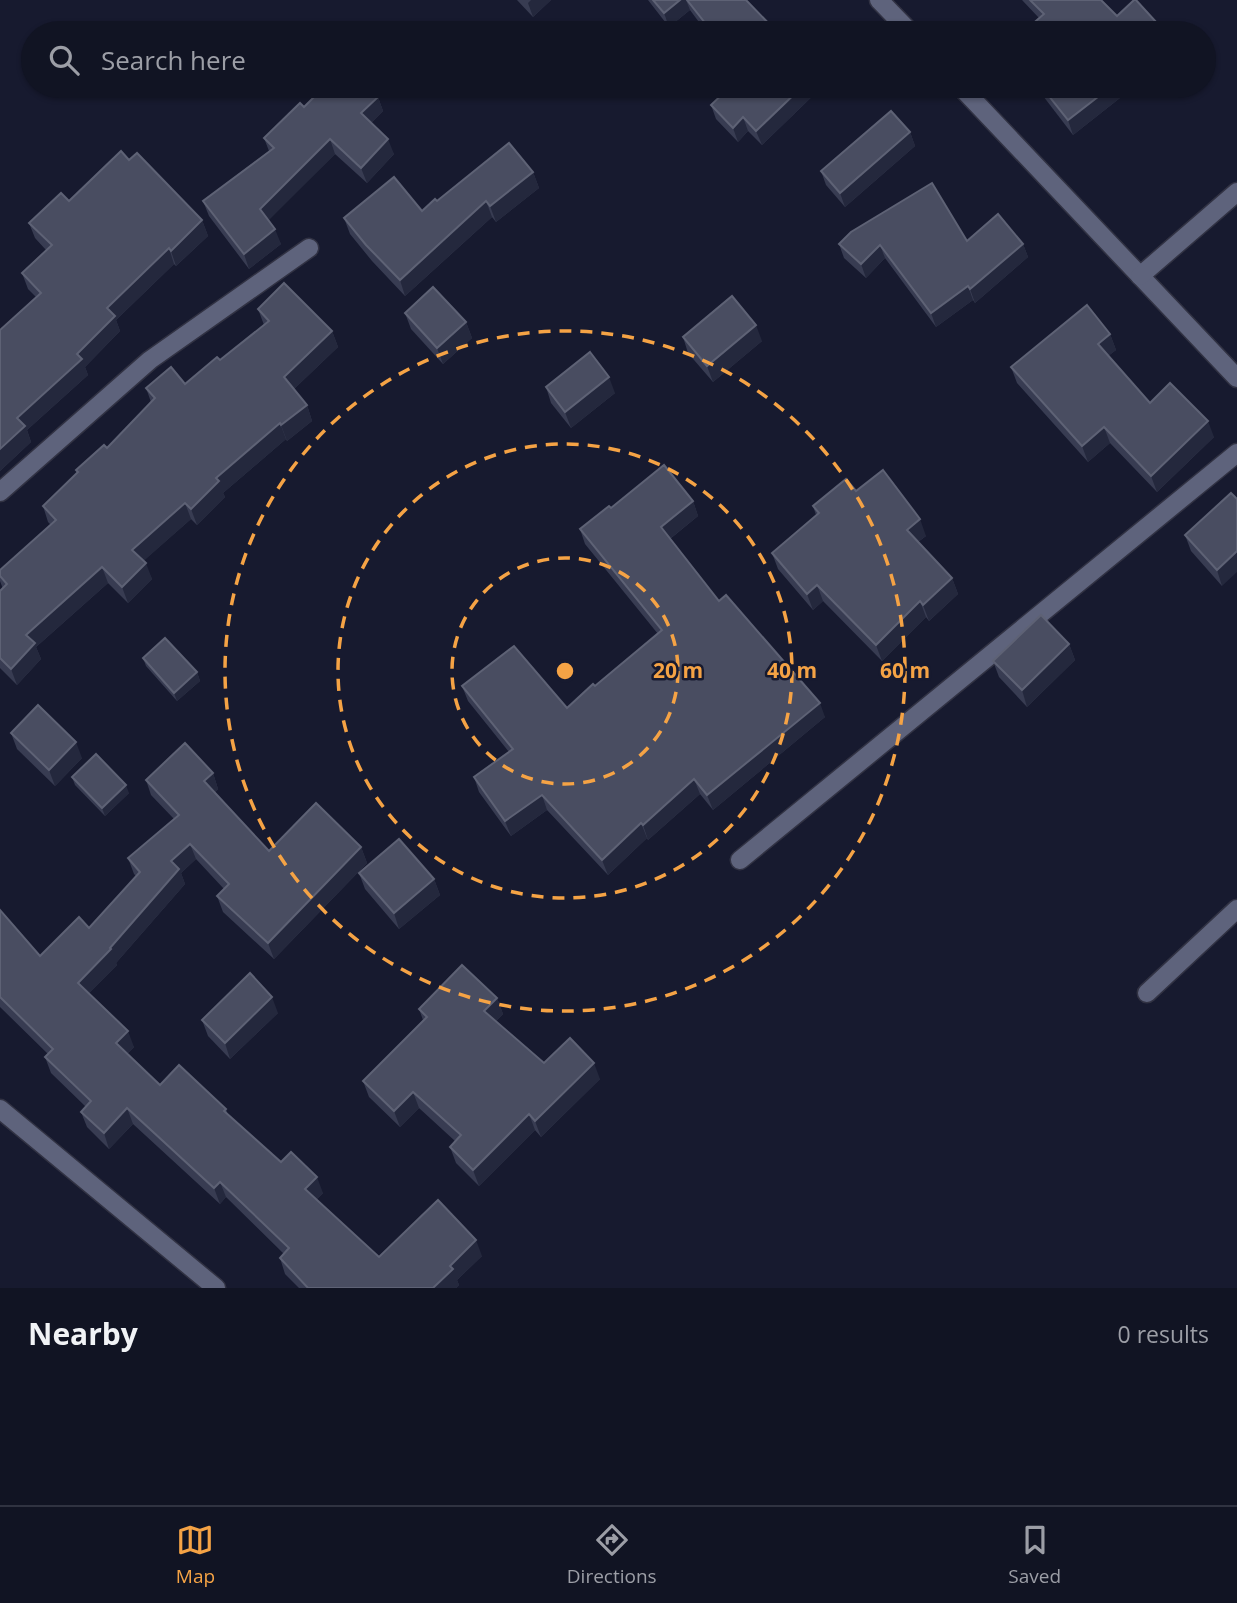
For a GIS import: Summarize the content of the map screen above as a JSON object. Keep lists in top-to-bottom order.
{
  "page": {
    "search": "Search here",
    "heading": ["Nearby", "0 results"],
    "nav": ["Map", "Directions", "Saved"]
  },
  "rings": ["20 m", "40 m", "60 m"]
}
